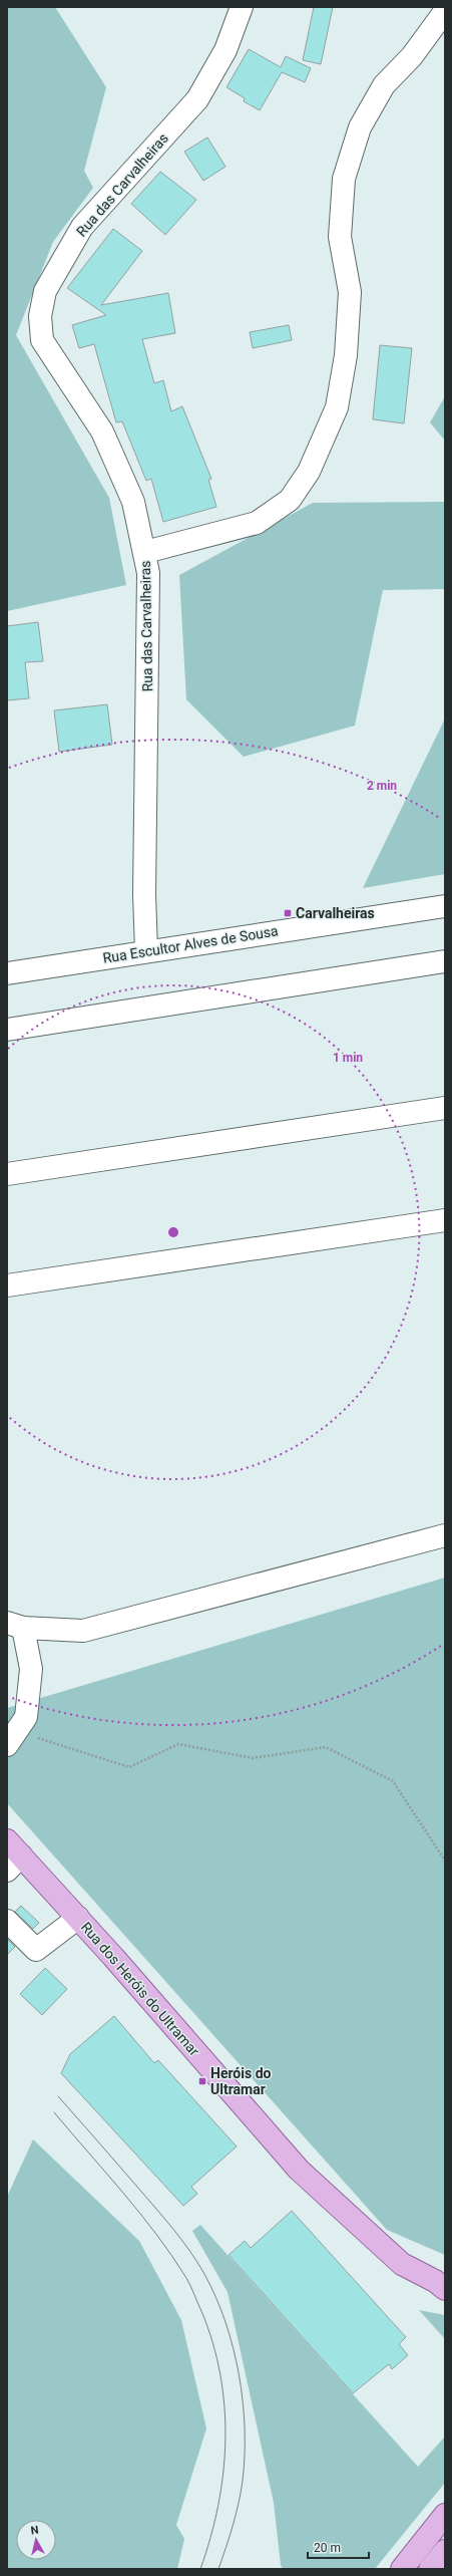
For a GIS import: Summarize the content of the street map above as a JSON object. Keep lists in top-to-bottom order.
{
  "streets": {
    "main road": ["Rua dos Heróis do Ultramar"],
    "street": ["Rua das Carvalheiras", "Rua Escultor Alves de Sousa"]
  },
  "crossings": [
    ["Rua das Carvalheiras", "Rua Escultor Alves de Sousa"]
  ],
  "places": {
    "transit": ["Carvalheiras", "Heróis do Ultramar"]
  },
  "scale_bar": "20 m",
  "north": "top",
  "rings": ["2 min", "1 min"]
}
